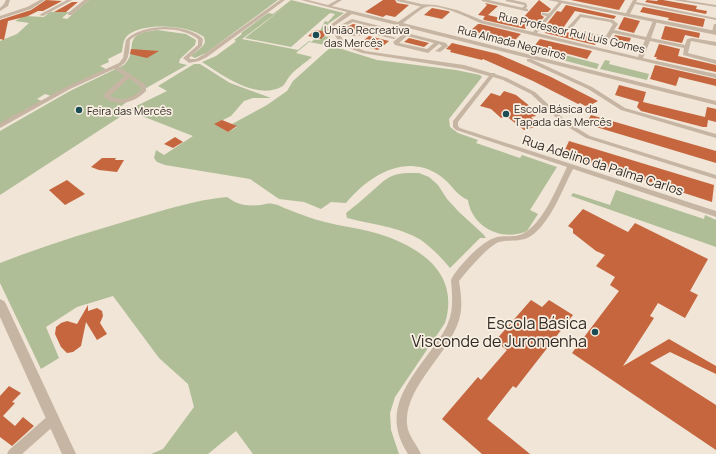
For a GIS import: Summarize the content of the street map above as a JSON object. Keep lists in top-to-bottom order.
{
  "streets": {
    "street": ["Rua Professor Rui Luís Gomes", "Rua Almada Negreiros", "Rua Adelino da Palma Carlos"]
  },
  "places": [
    "União Recreativa das Mercês",
    "Feira das Mercês",
    "Escola Básica da Tapada das Mercês",
    "Escola Básica Visconde de Juromenha"
  ]
}
